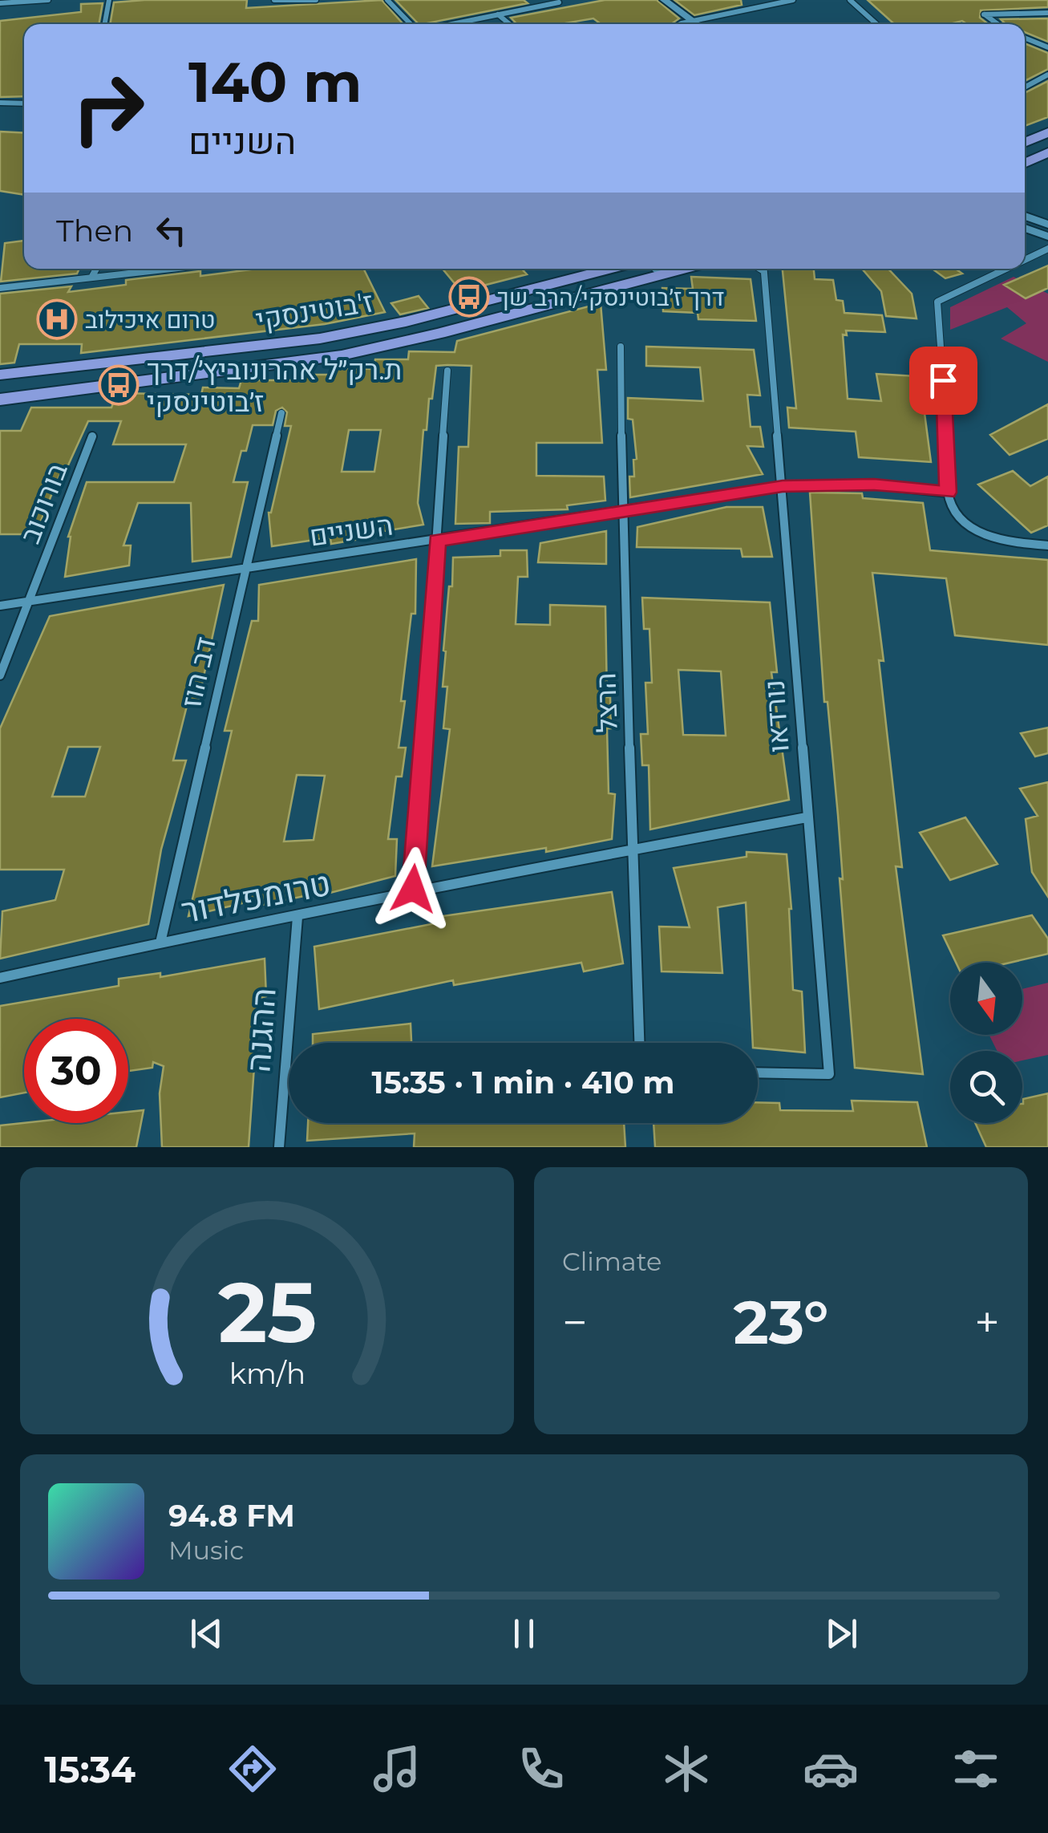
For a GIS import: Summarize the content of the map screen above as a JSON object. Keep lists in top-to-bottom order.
{
  "streets": {
    "main road": ["ז'בוטינסקי"],
    "street": [
      "בורוכוב",
      "השניים",
      "דב הוז",
      "הרצל",
      "נורדאו",
      "טרומפלדור",
      "ההגנה"
    ]
  },
  "crossings": [
    ["בורוכוב", "השניים"],
    ["השניים", "דב הוז"],
    ["השניים", "הרצל"],
    ["השניים", "נורדאו"],
    ["דב הוז", "טרומפלדור"],
    ["הרצל", "טרומפלדור"],
    ["נורדאו", "טרומפלדור"],
    ["טרומפלדור", "ההגנה"]
  ],
  "places": {
    "bus stop": ["דרך ז׳בוטינסקי/הרב שך", "ת.רק״ל אהרונוביץ׳/דרך ז׳בוטינסקי"],
    "hospital": ["טרום איכילוב"]
  },
  "north": "bottom",
  "page": {
    "turn": ["140 m", "השניים"],
    "then": "Then",
    "limit": "30",
    "trip": "15:35 · 1 min · 410 m",
    "tile": "Climate",
    "heat": ["−", "23°", "+"],
    "song": ["94.8 FM", "Music"],
    "tabs": "15:34",
    "gauge": ["25", "km/h"]
  }
}
